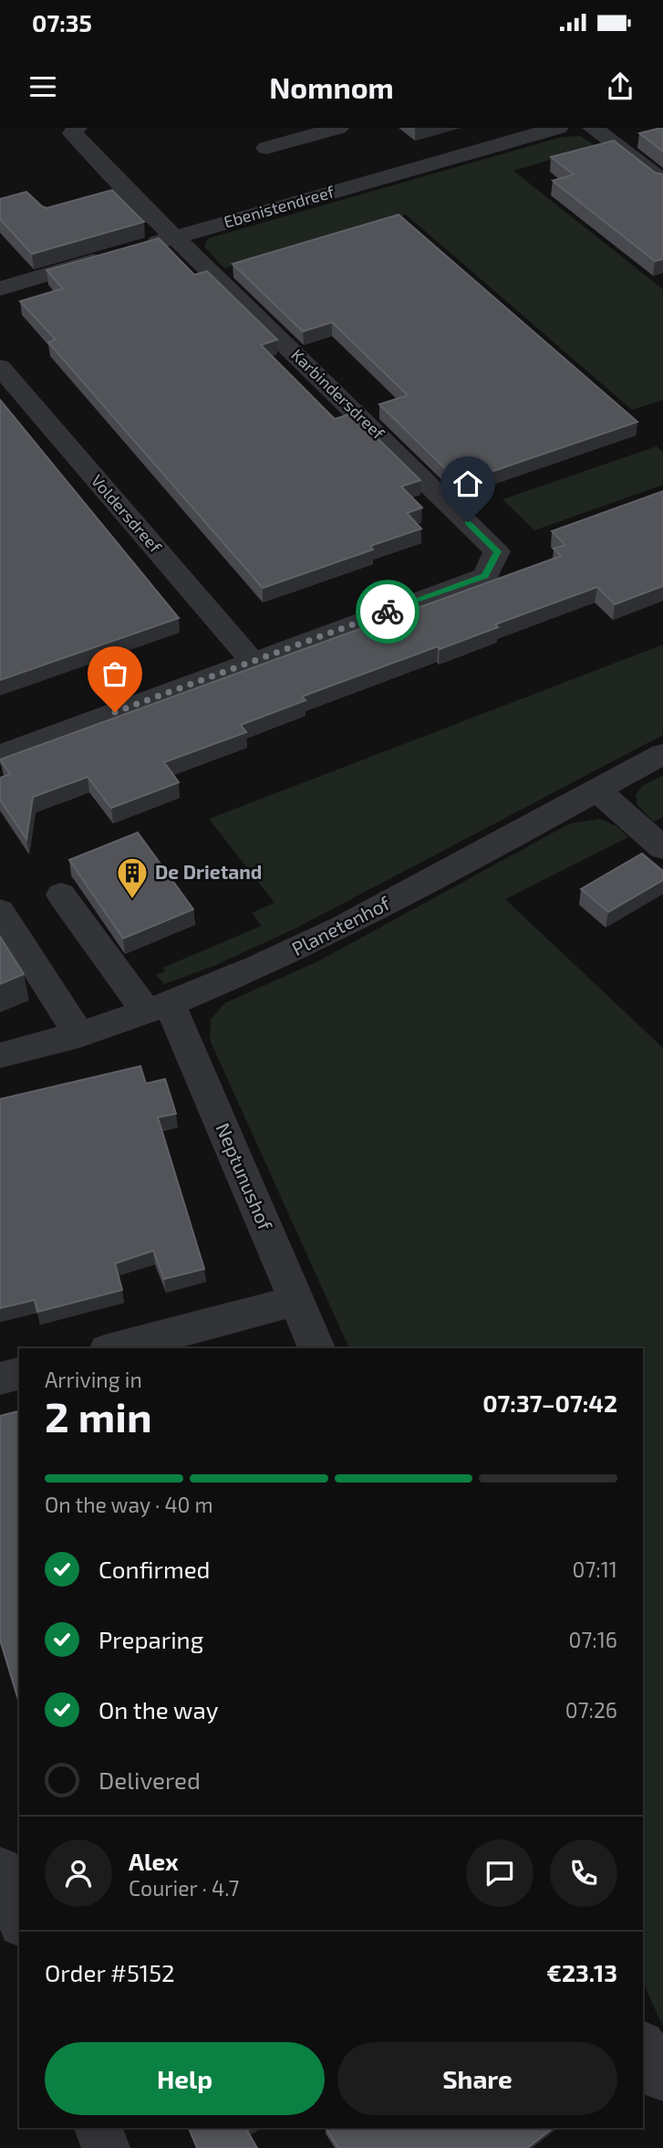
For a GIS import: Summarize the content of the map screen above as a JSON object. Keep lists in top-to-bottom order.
{
  "streets": {
    "street": [
      "Ebenistendreef",
      "Karbindersdreef",
      "Voldersdreef",
      "Planetenhof",
      "Neptunushof"
    ]
  },
  "crossings": [
    ["Ebenistendreef", "Karbindersdreef"],
    ["Karbindersdreef", "Voldersdreef"],
    ["Planetenhof", "Neptunushof"]
  ],
  "places": {
    "building": ["De Drietand"]
  },
  "page": {
    "status": "07:35",
    "header": "Nomnom",
    "heading": ["2 min", "Arriving in", "07:37–07:42"],
    "panel": [
      "Alex",
      "Courier · 4.7",
      "Order #5152",
      "€23.13"
    ],
    "bar": "On the way · 40 m",
    "list": [
      ["Confirmed", "07:11"],
      ["Preparing", "07:16"],
      ["On the way", "07:26"],
      "Delivered"
    ],
    "buttons": ["Help", "Share"]
  }
}
